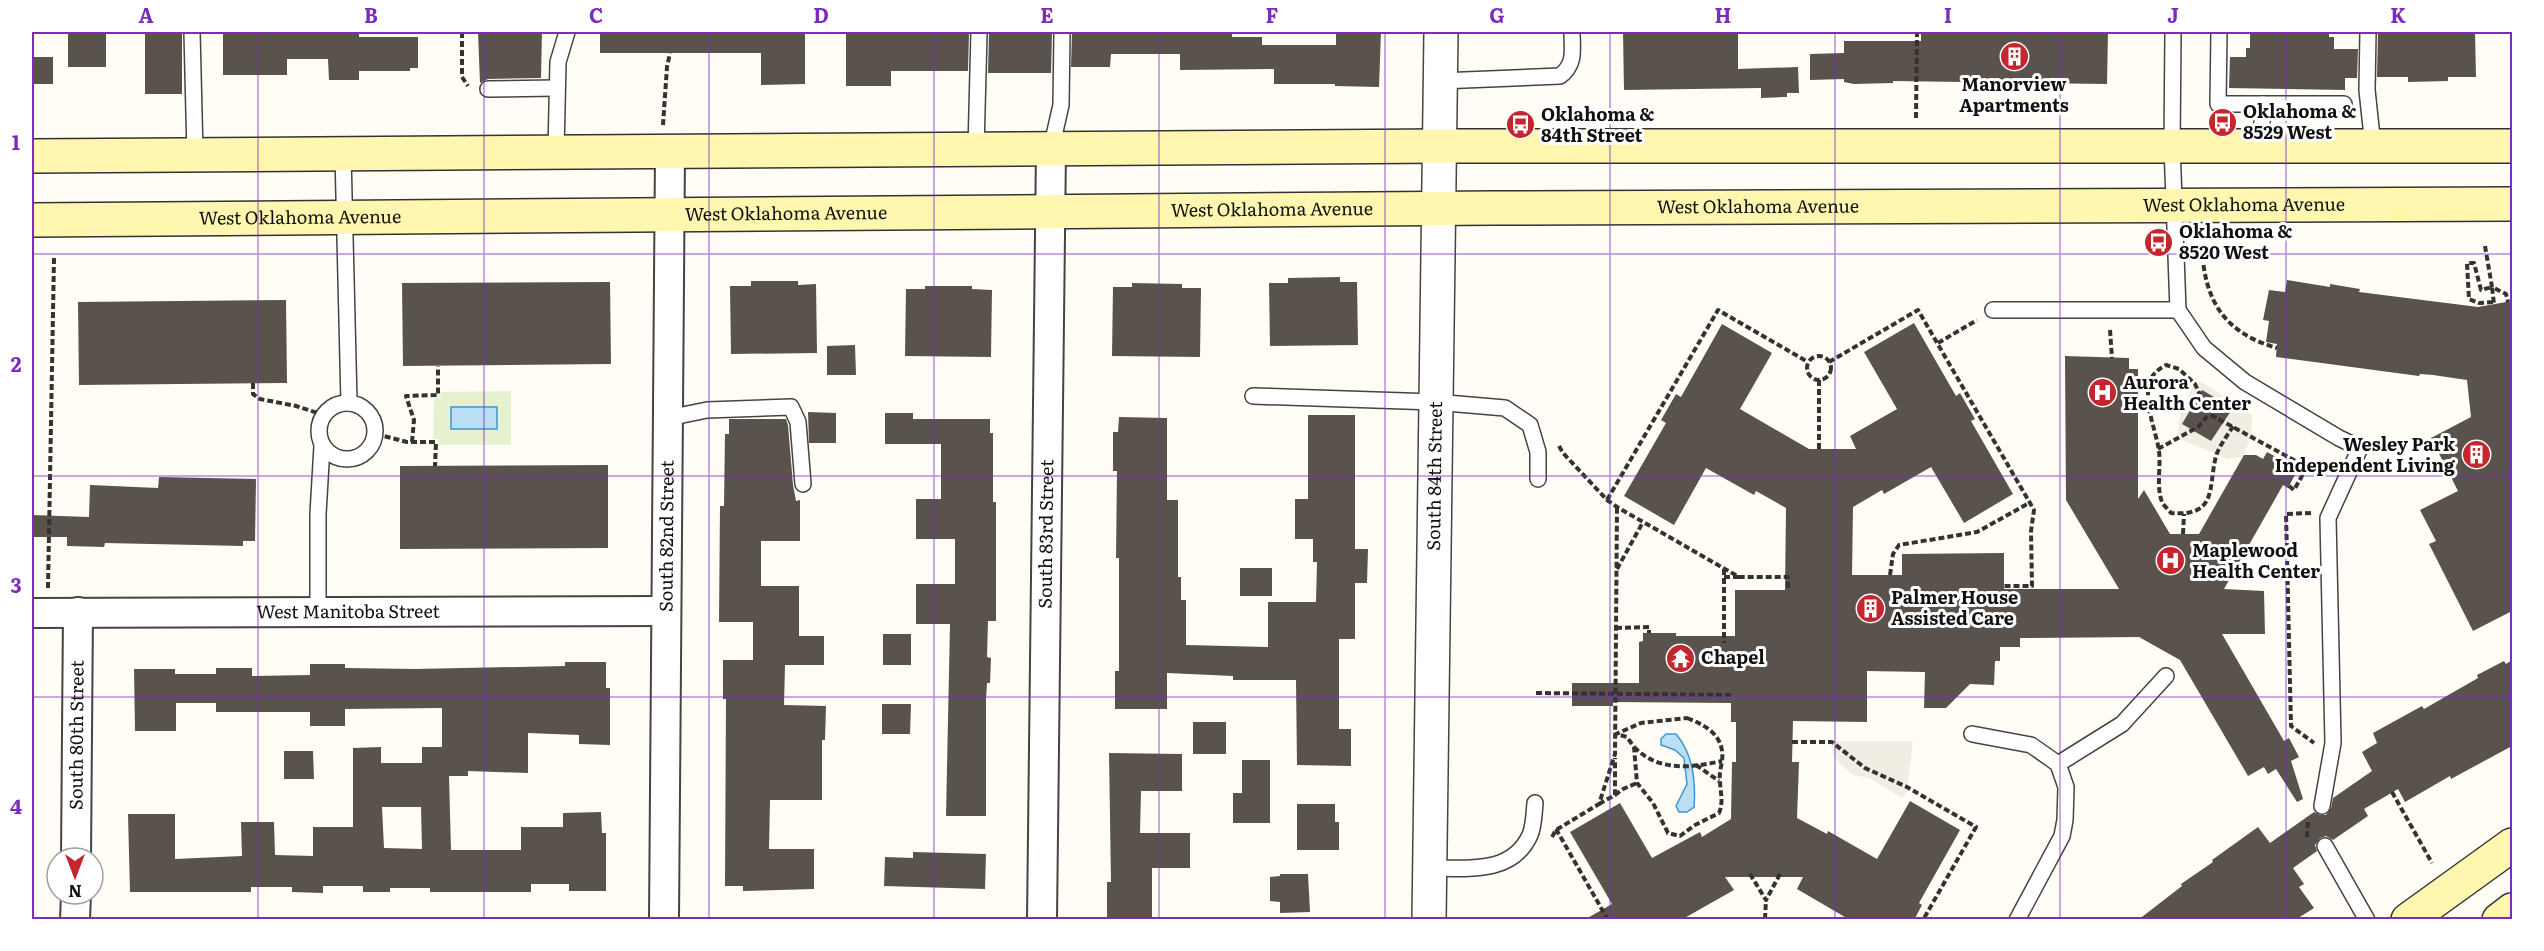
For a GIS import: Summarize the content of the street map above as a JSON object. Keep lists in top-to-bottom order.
{
  "streets": {
    "main road": ["West Oklahoma Avenue"],
    "street": [
      "South 84th Street",
      "South 83rd Street",
      "South 82nd Street",
      "West Manitoba Street",
      "South 80th Street"
    ]
  },
  "crossings": [
    ["West Oklahoma Avenue", "South 84th Street"],
    ["West Oklahoma Avenue", "South 83rd Street"],
    ["West Oklahoma Avenue", "South 82nd Street"],
    ["South 82nd Street", "West Manitoba Street"],
    ["West Manitoba Street", "South 80th Street"]
  ],
  "places": {
    "building": ["Manorview Apartments", "Wesley Park Independent Living", "Palmer House Assisted Care"],
    "bus stop": ["Oklahoma & 8529 West", "Oklahoma & 84th Street", "Oklahoma & 8520 West"],
    "hospital": ["Aurora Health Center", "Maplewood Health Center"],
    "temple": ["Chapel"]
  },
  "north": "bottom",
  "grid": {
    "columns": [
      "A",
      "B",
      "C",
      "D",
      "E",
      "F",
      "G",
      "H",
      "I",
      "J",
      "K"
    ],
    "rows": [
      "1",
      "2",
      "3",
      "4"
    ]
  }
}
